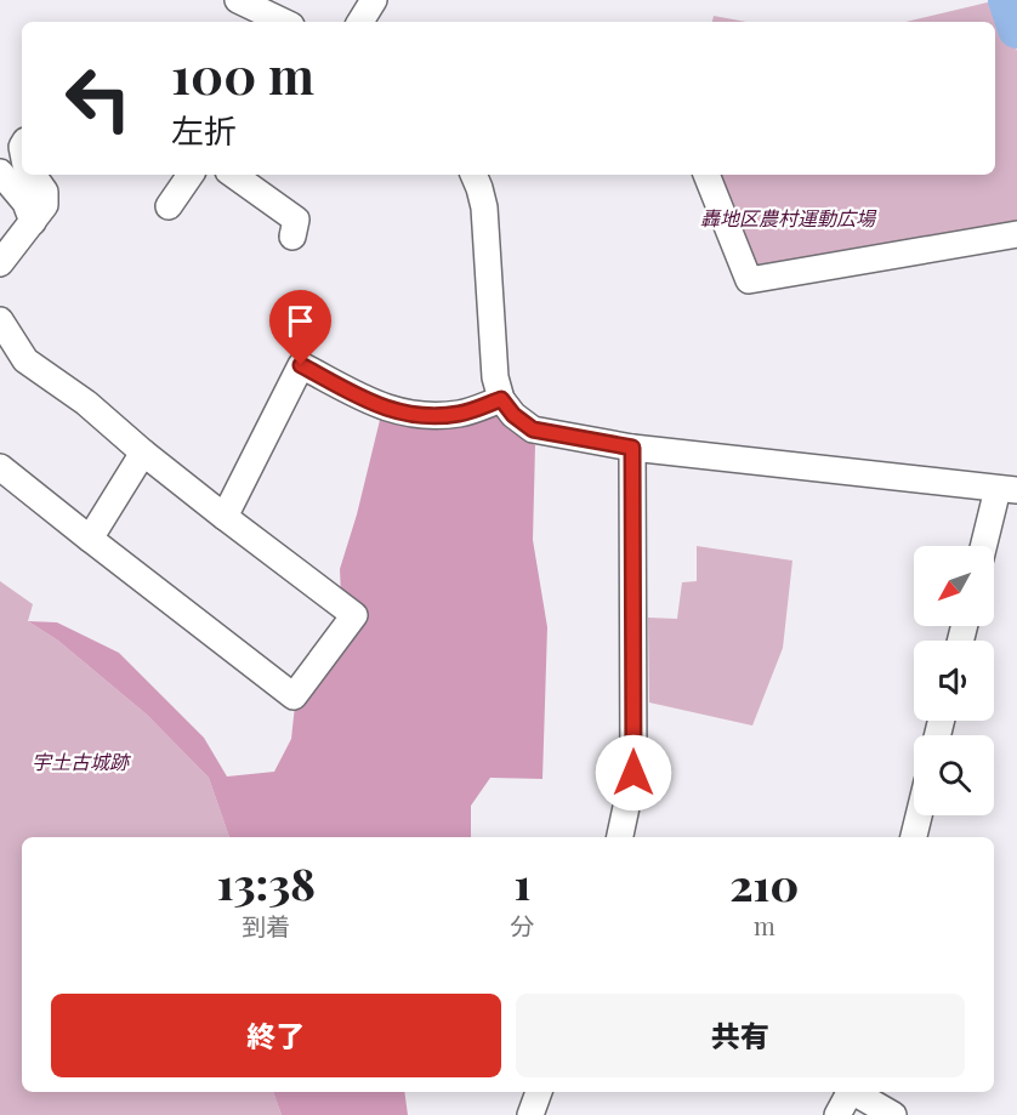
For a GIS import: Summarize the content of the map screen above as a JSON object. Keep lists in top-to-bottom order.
{
  "parks": ["轟地区農村運動広場", "宇土古城跡"],
  "north": "bottom left",
  "page": {
    "turn": ["100 m", "左折"],
    "eta": [
      "13:38",
      "到着",
      "1",
      "分",
      "210",
      "m"
    ],
    "buttons": ["終了", "共有"]
  }
}
